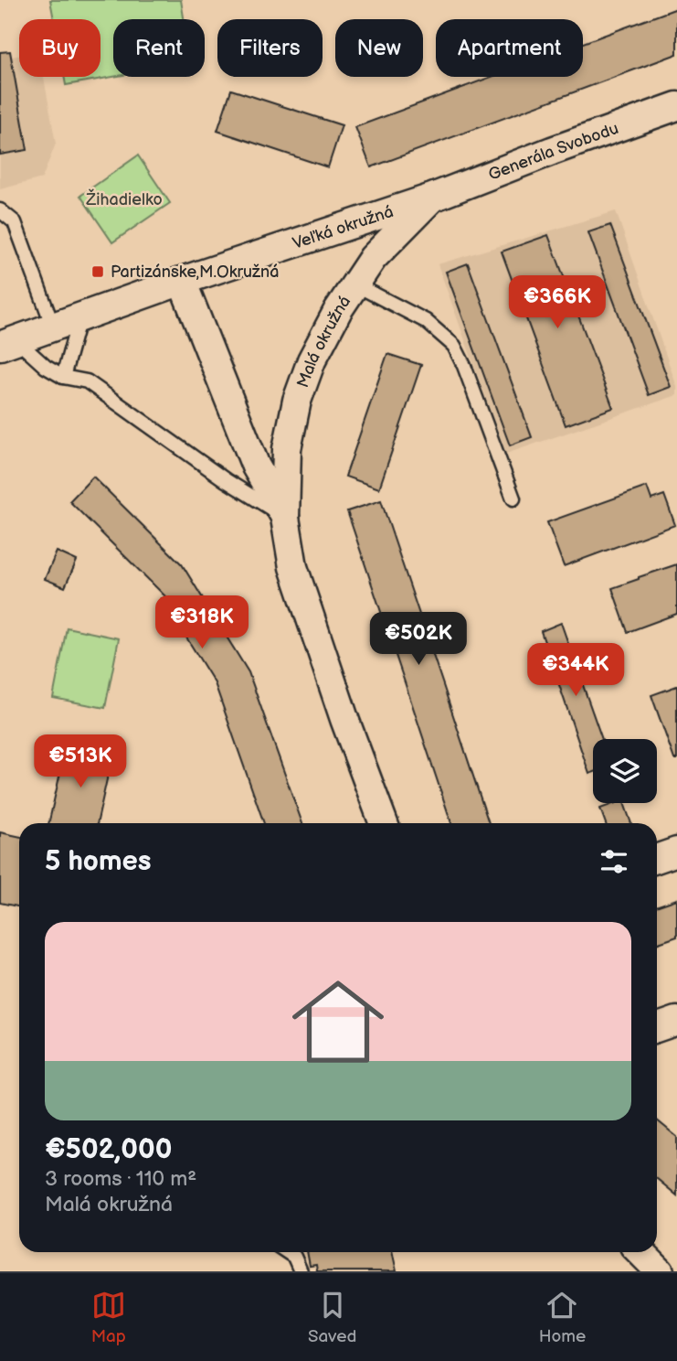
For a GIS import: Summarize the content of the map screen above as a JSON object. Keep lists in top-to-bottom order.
{
  "streets": {
    "street": ["Generála Svobodu", "Veľká okružná", "Malá okružná"]
  },
  "crossings": [
    ["Generála Svobodu", "Veľká okružná"],
    ["Generála Svobodu", "Malá okružná"],
    ["Veľká okružná", "Malá okružná"]
  ],
  "parks": ["Žihadielko"],
  "places": {
    "transit": ["Partizánske,M.Okružná"]
  },
  "page": {
    "chip": [
      "Buy",
      "Rent",
      "Filters",
      "New",
      "Apartment"
    ],
    "price": [
      "€366K",
      "€318K",
      "€502K",
      "€344K",
      "€513K"
    ],
    "heading": "5 homes",
    "list": [
      {
        "name": "€502,000",
        "note": "3 rooms · 110 m² · Malá okružná"
      }
    ],
    "tabs": ["Map", "Saved", "Home"]
  }
}
